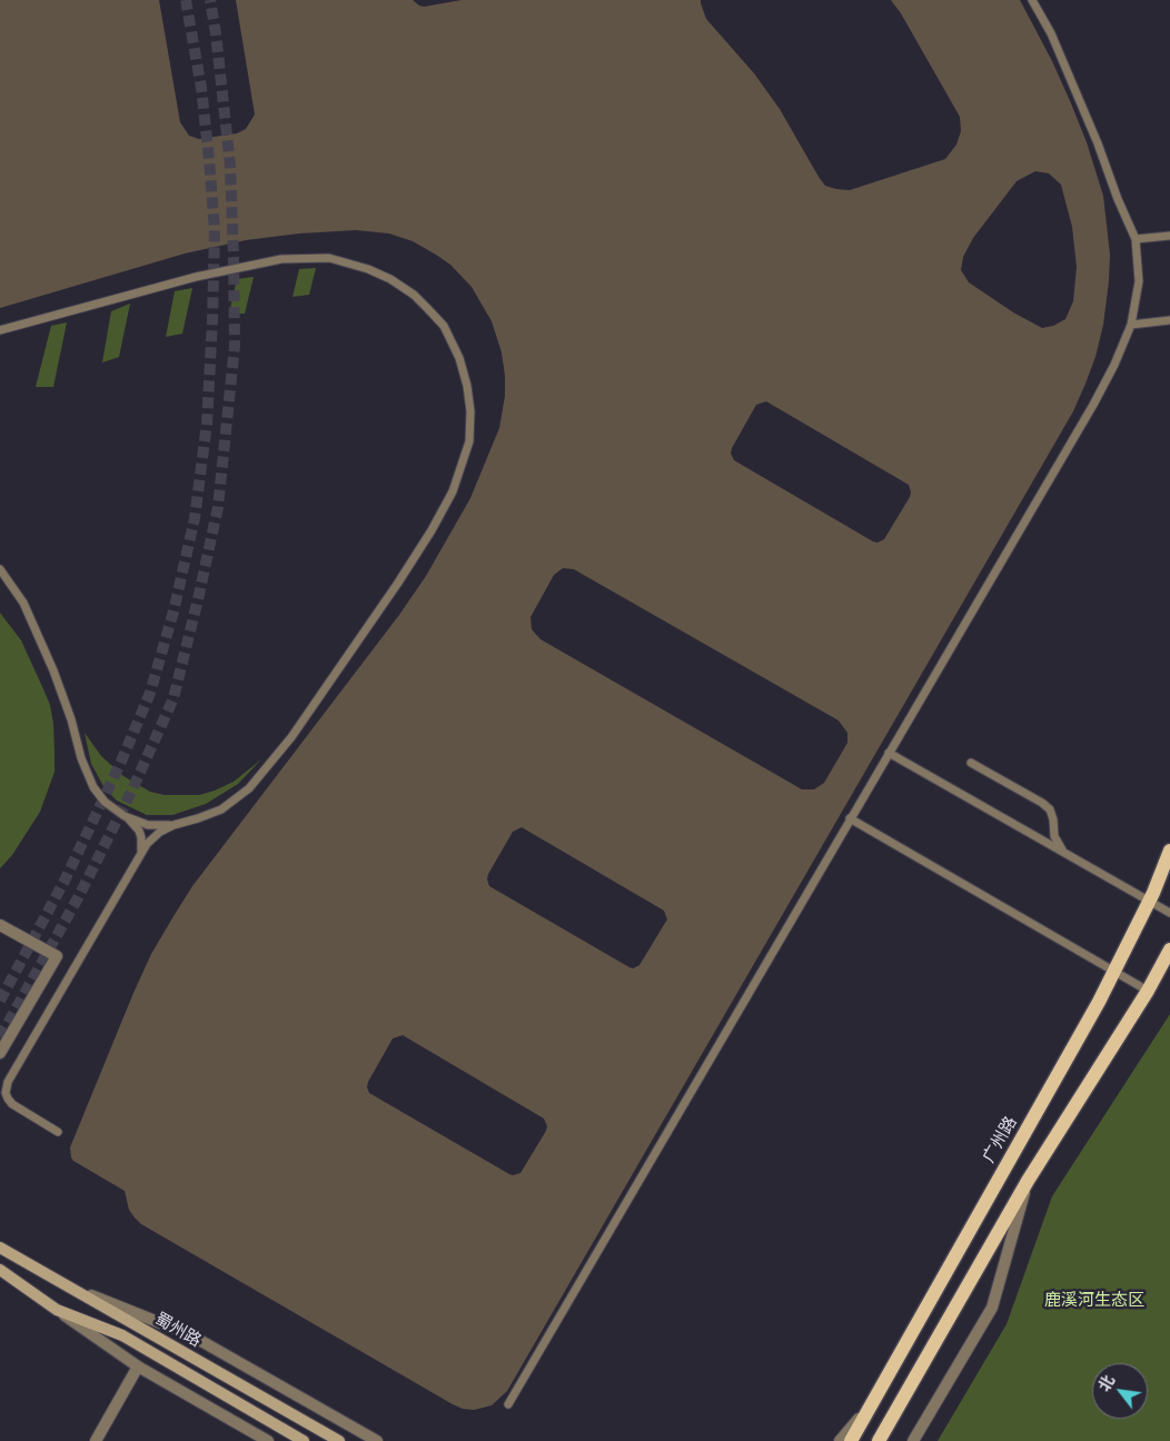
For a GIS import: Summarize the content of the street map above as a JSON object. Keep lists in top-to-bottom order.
{
  "streets": {
    "main road": ["广州路", "蜀州路"]
  },
  "parks": ["鹿溪河生态区"],
  "north": "top left"
}
